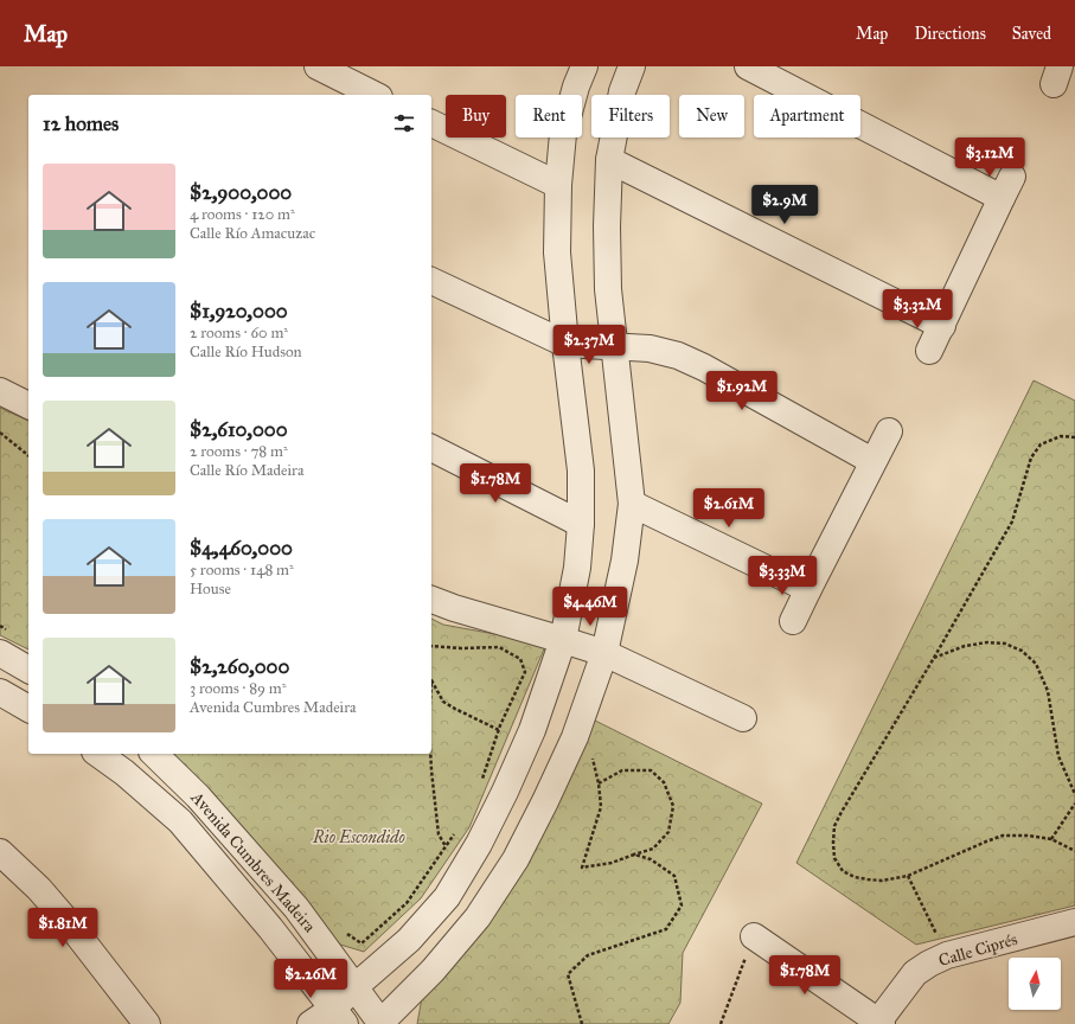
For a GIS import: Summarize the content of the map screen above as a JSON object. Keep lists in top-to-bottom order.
{
  "streets": {
    "street": ["Avenida Cumbres Madeira", "Calle Ciprés"]
  },
  "parks": ["Rio Escondido"],
  "north": "top",
  "page": {
    "header": "Map",
    "nav": ["Map", "Directions", "Saved"],
    "chip": [
      "Buy",
      "Rent",
      "Filters",
      "New",
      "Apartment"
    ],
    "heading": "12 homes",
    "price": [
      "$3.12M",
      "$2.9M",
      "$3.32M",
      "$2.37M",
      "$1.92M",
      "$1.78M",
      "$2.61M",
      "$3.33M",
      "$4.46M",
      "$1.81M",
      "$1.78M",
      "$2.26M"
    ],
    "list": [
      {
        "name": "$2,900,000",
        "note": "4 rooms · 120 m² · Calle Río Amacuzac"
      },
      {
        "name": "$1,920,000",
        "note": "2 rooms · 60 m² · Calle Río Hudson"
      },
      {
        "name": "$2,610,000",
        "note": "2 rooms · 78 m² · Calle Río Madeira"
      },
      {
        "name": "$4,460,000",
        "note": "5 rooms · 148 m² · House"
      },
      {
        "name": "$2,260,000",
        "note": "3 rooms · 89 m² · Avenida Cumbres Madeira"
      }
    ]
  }
}
